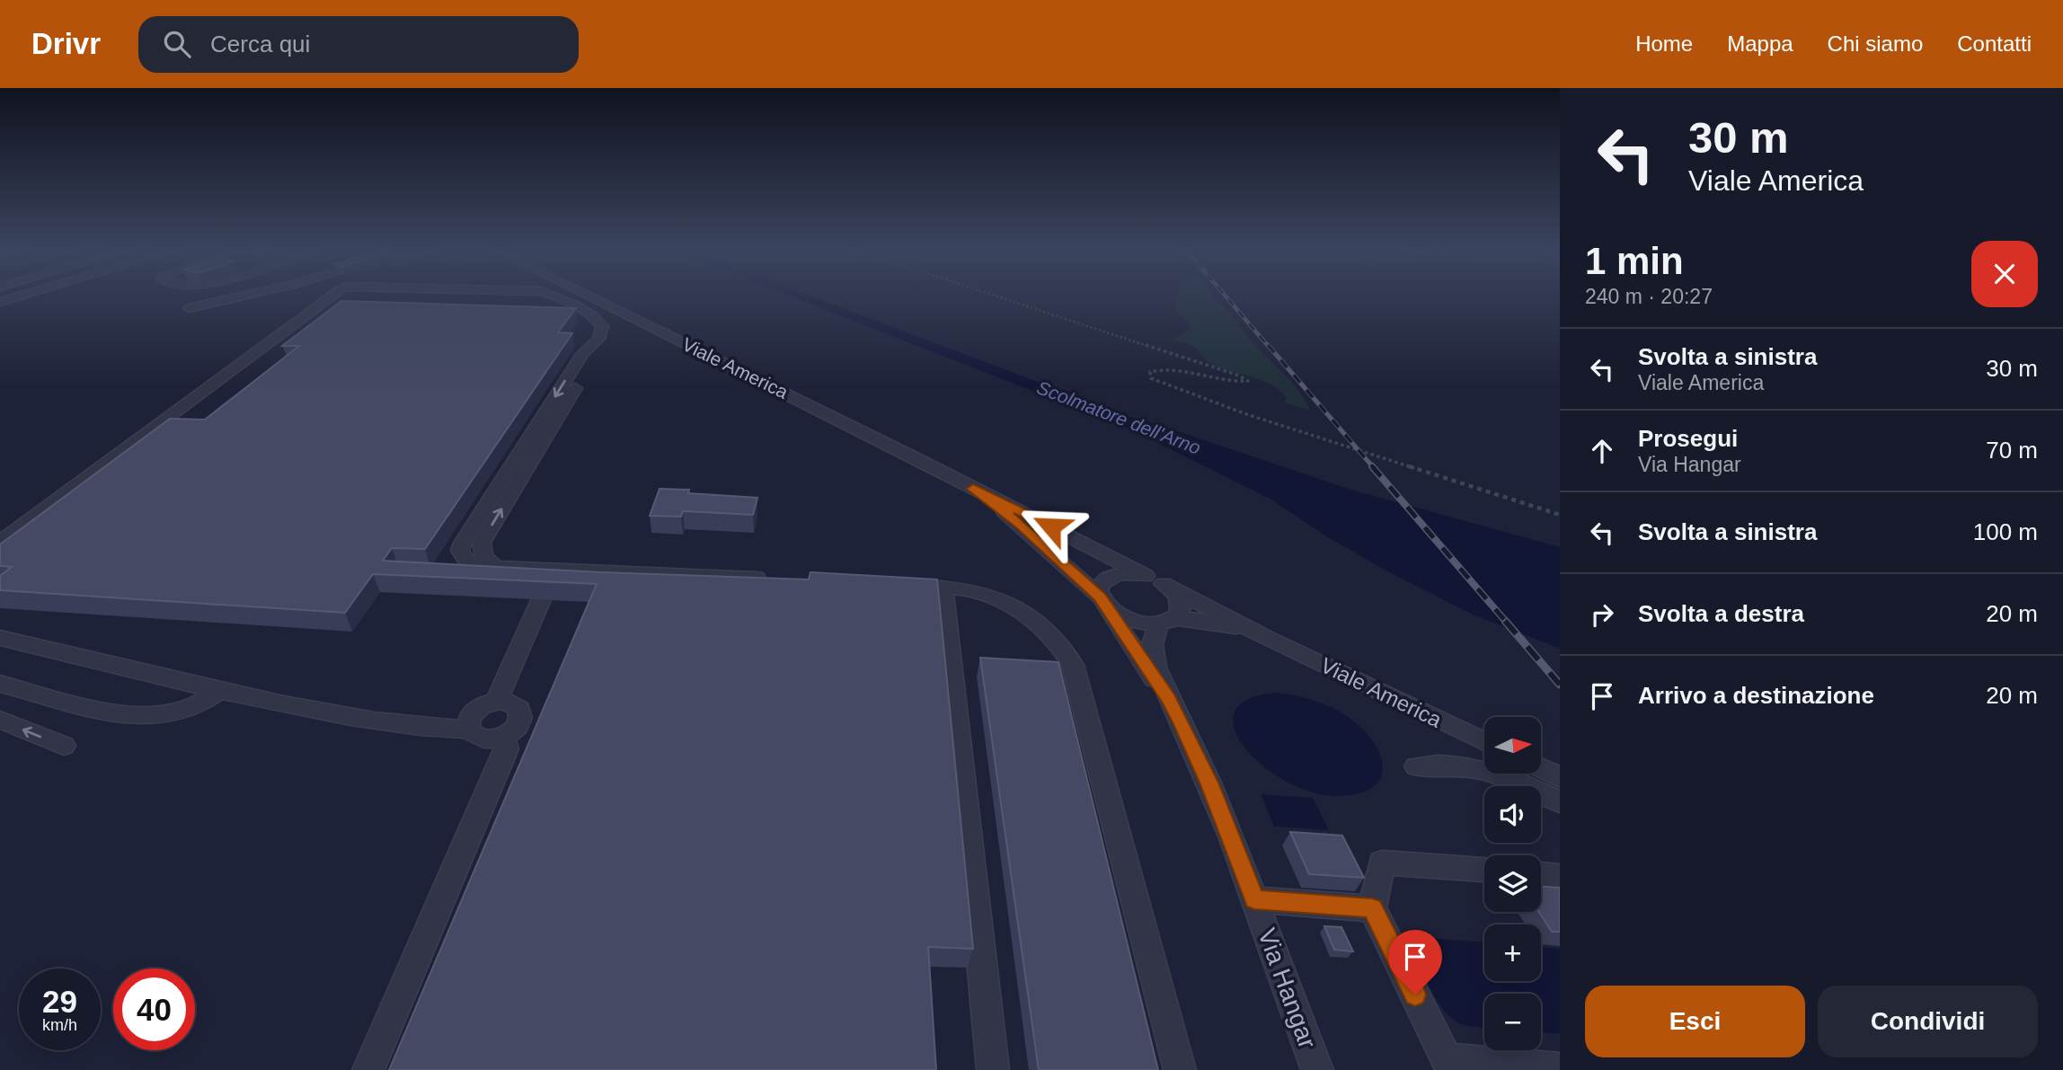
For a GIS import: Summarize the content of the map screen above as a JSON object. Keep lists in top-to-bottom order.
{
  "streets": {
    "street": ["Viale America", "Via Hangar"]
  },
  "crossings": [
    ["Viale America", "Via Hangar"]
  ],
  "water": ["Scolmatore dell'Arno"],
  "north": "right",
  "page": {
    "header": "Drivr",
    "search": "Cerca qui",
    "nav": [
      "Home",
      "Mappa",
      "Chi siamo",
      "Contatti"
    ],
    "turn": ["30 m", "Viale America"],
    "heading": ["1 min", "240 m · 20:27"],
    "list": [
      {
        "name": "Svolta a sinistra",
        "note": "Viale America",
        "value": "30 m"
      },
      {
        "name": "Prosegui",
        "note": "Via Hangar",
        "value": "70 m"
      },
      {
        "name": "Svolta a sinistra",
        "value": "100 m"
      },
      {
        "name": "Svolta a destra",
        "value": "20 m"
      },
      {
        "name": "Arrivo a destinazione",
        "value": "20 m"
      }
    ],
    "map_buttons": ["+", "−"],
    "speed": "29 km/h",
    "limit": "40",
    "buttons": ["Esci", "Condividi"]
  }
}
